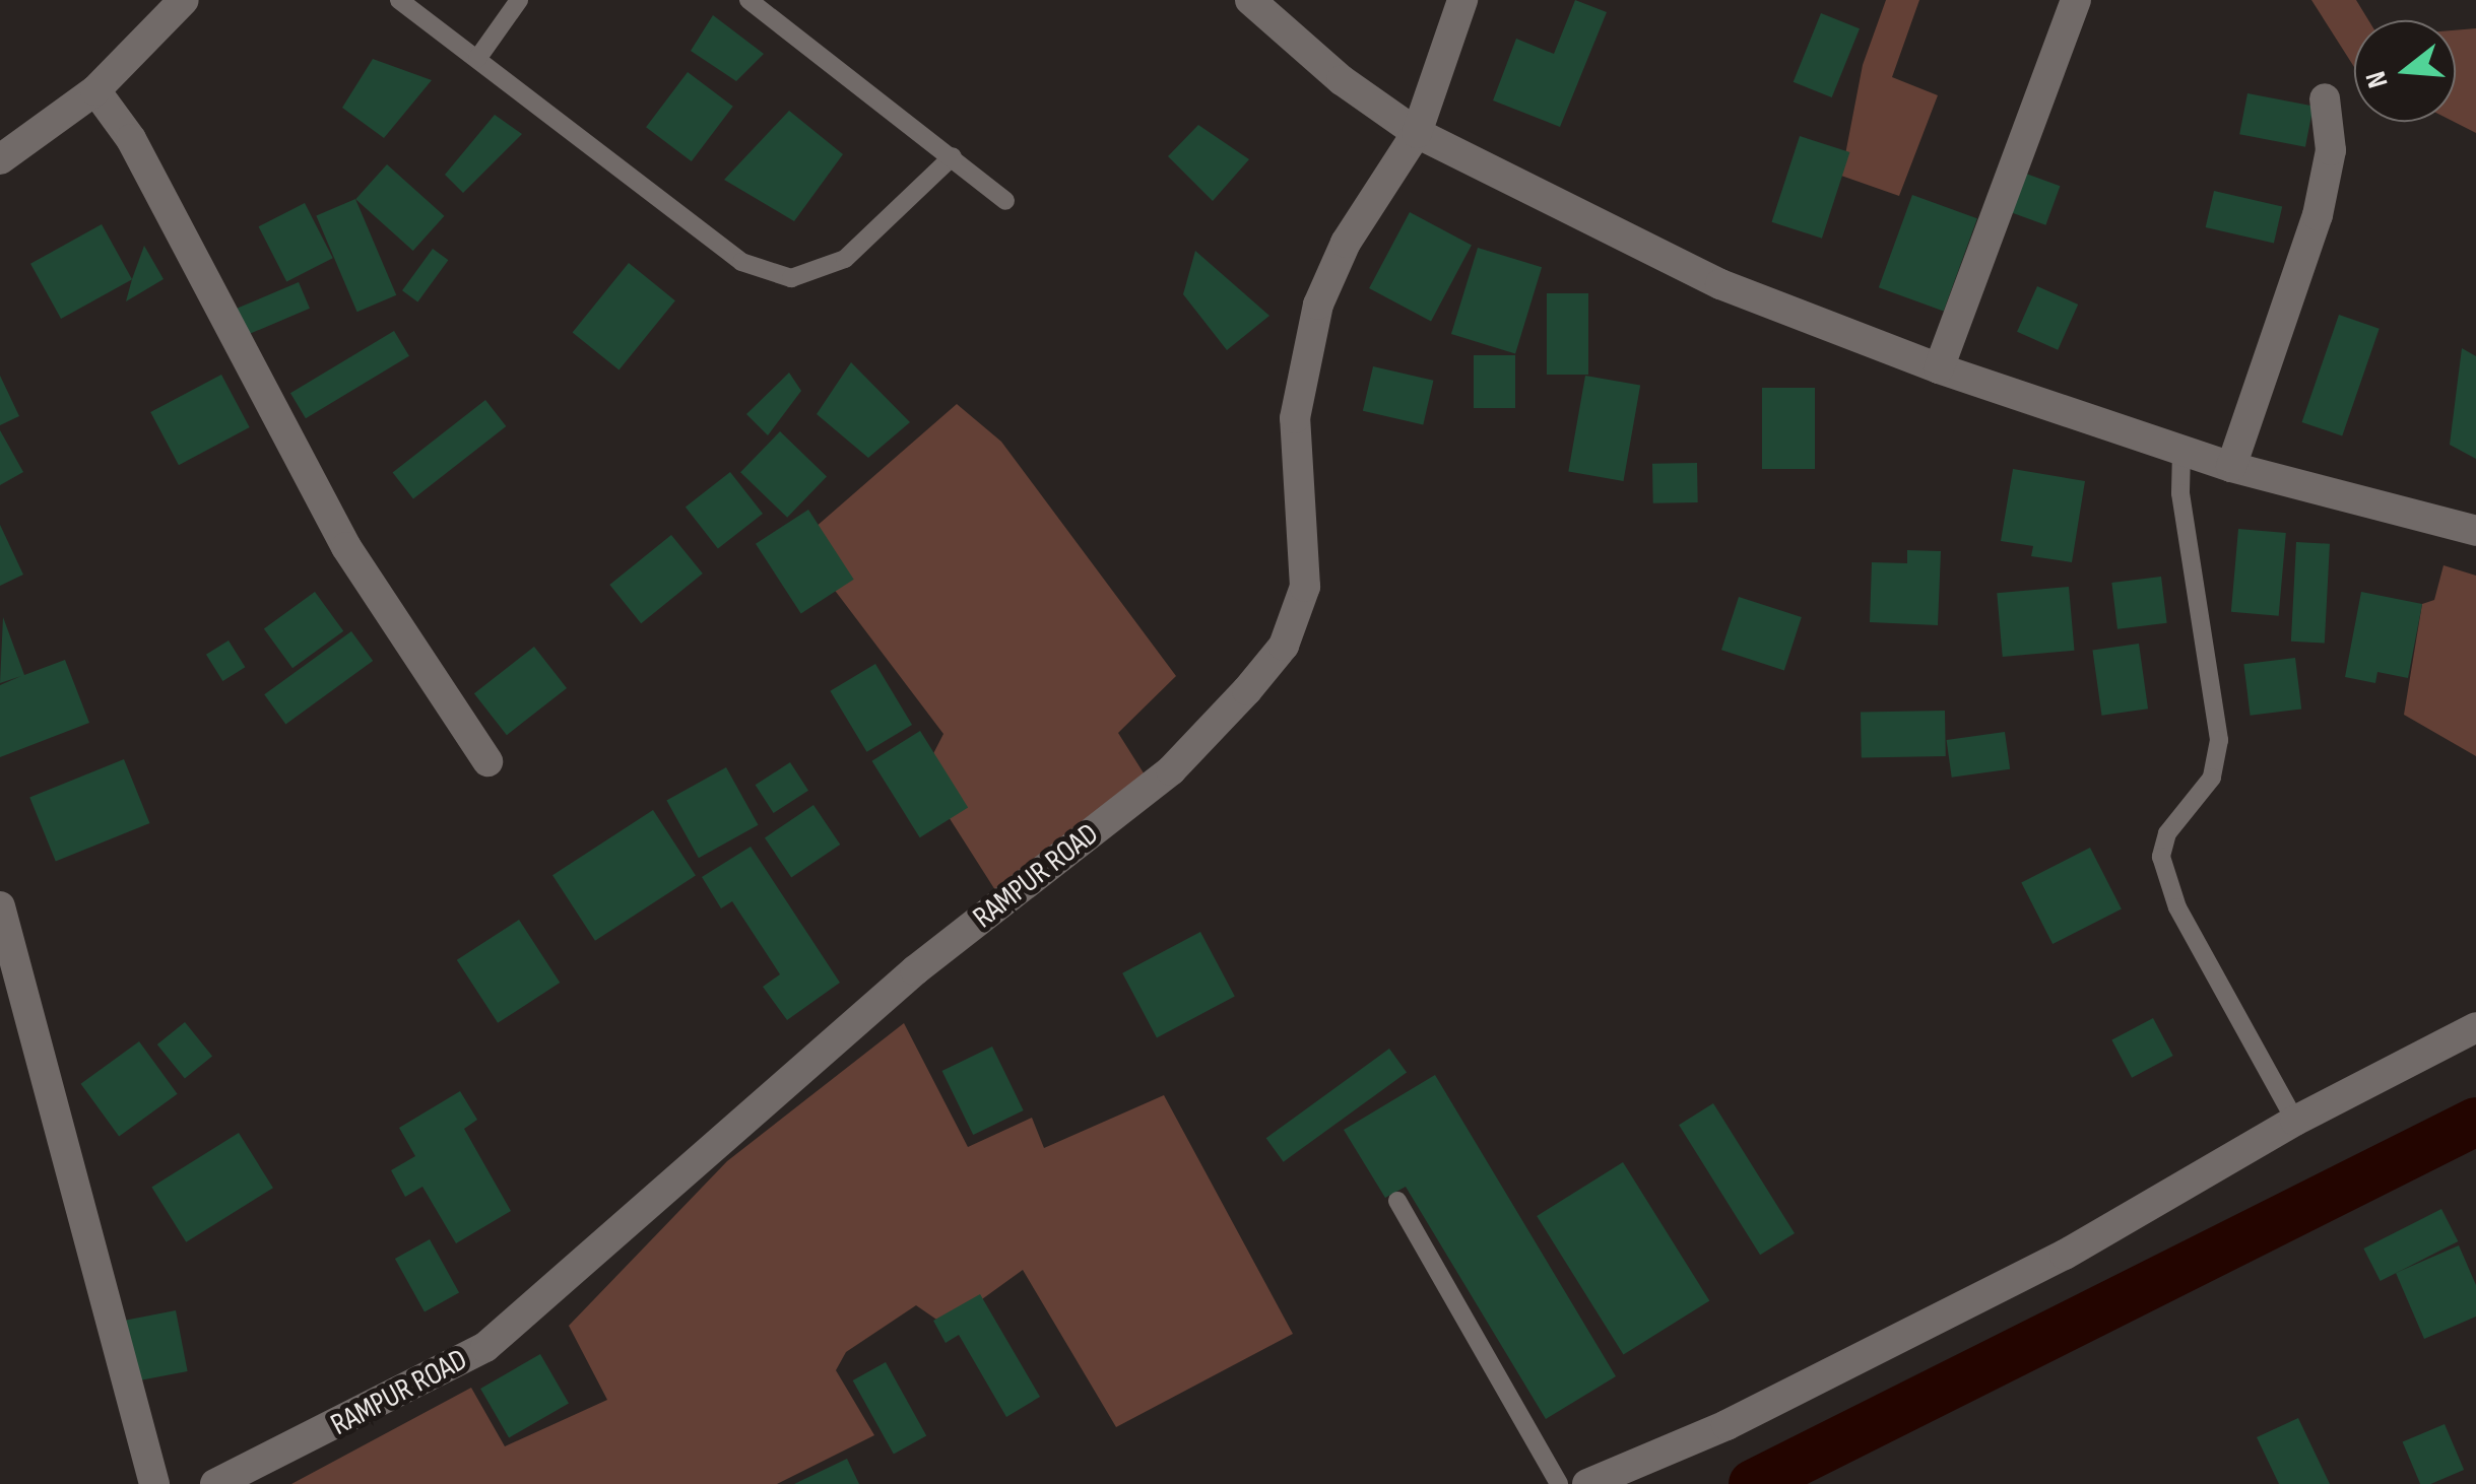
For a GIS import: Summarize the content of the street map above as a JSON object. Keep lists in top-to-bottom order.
{
  "streets": {
    "street": ["RAMPUR ROAD"]
  },
  "north": "left"
}
